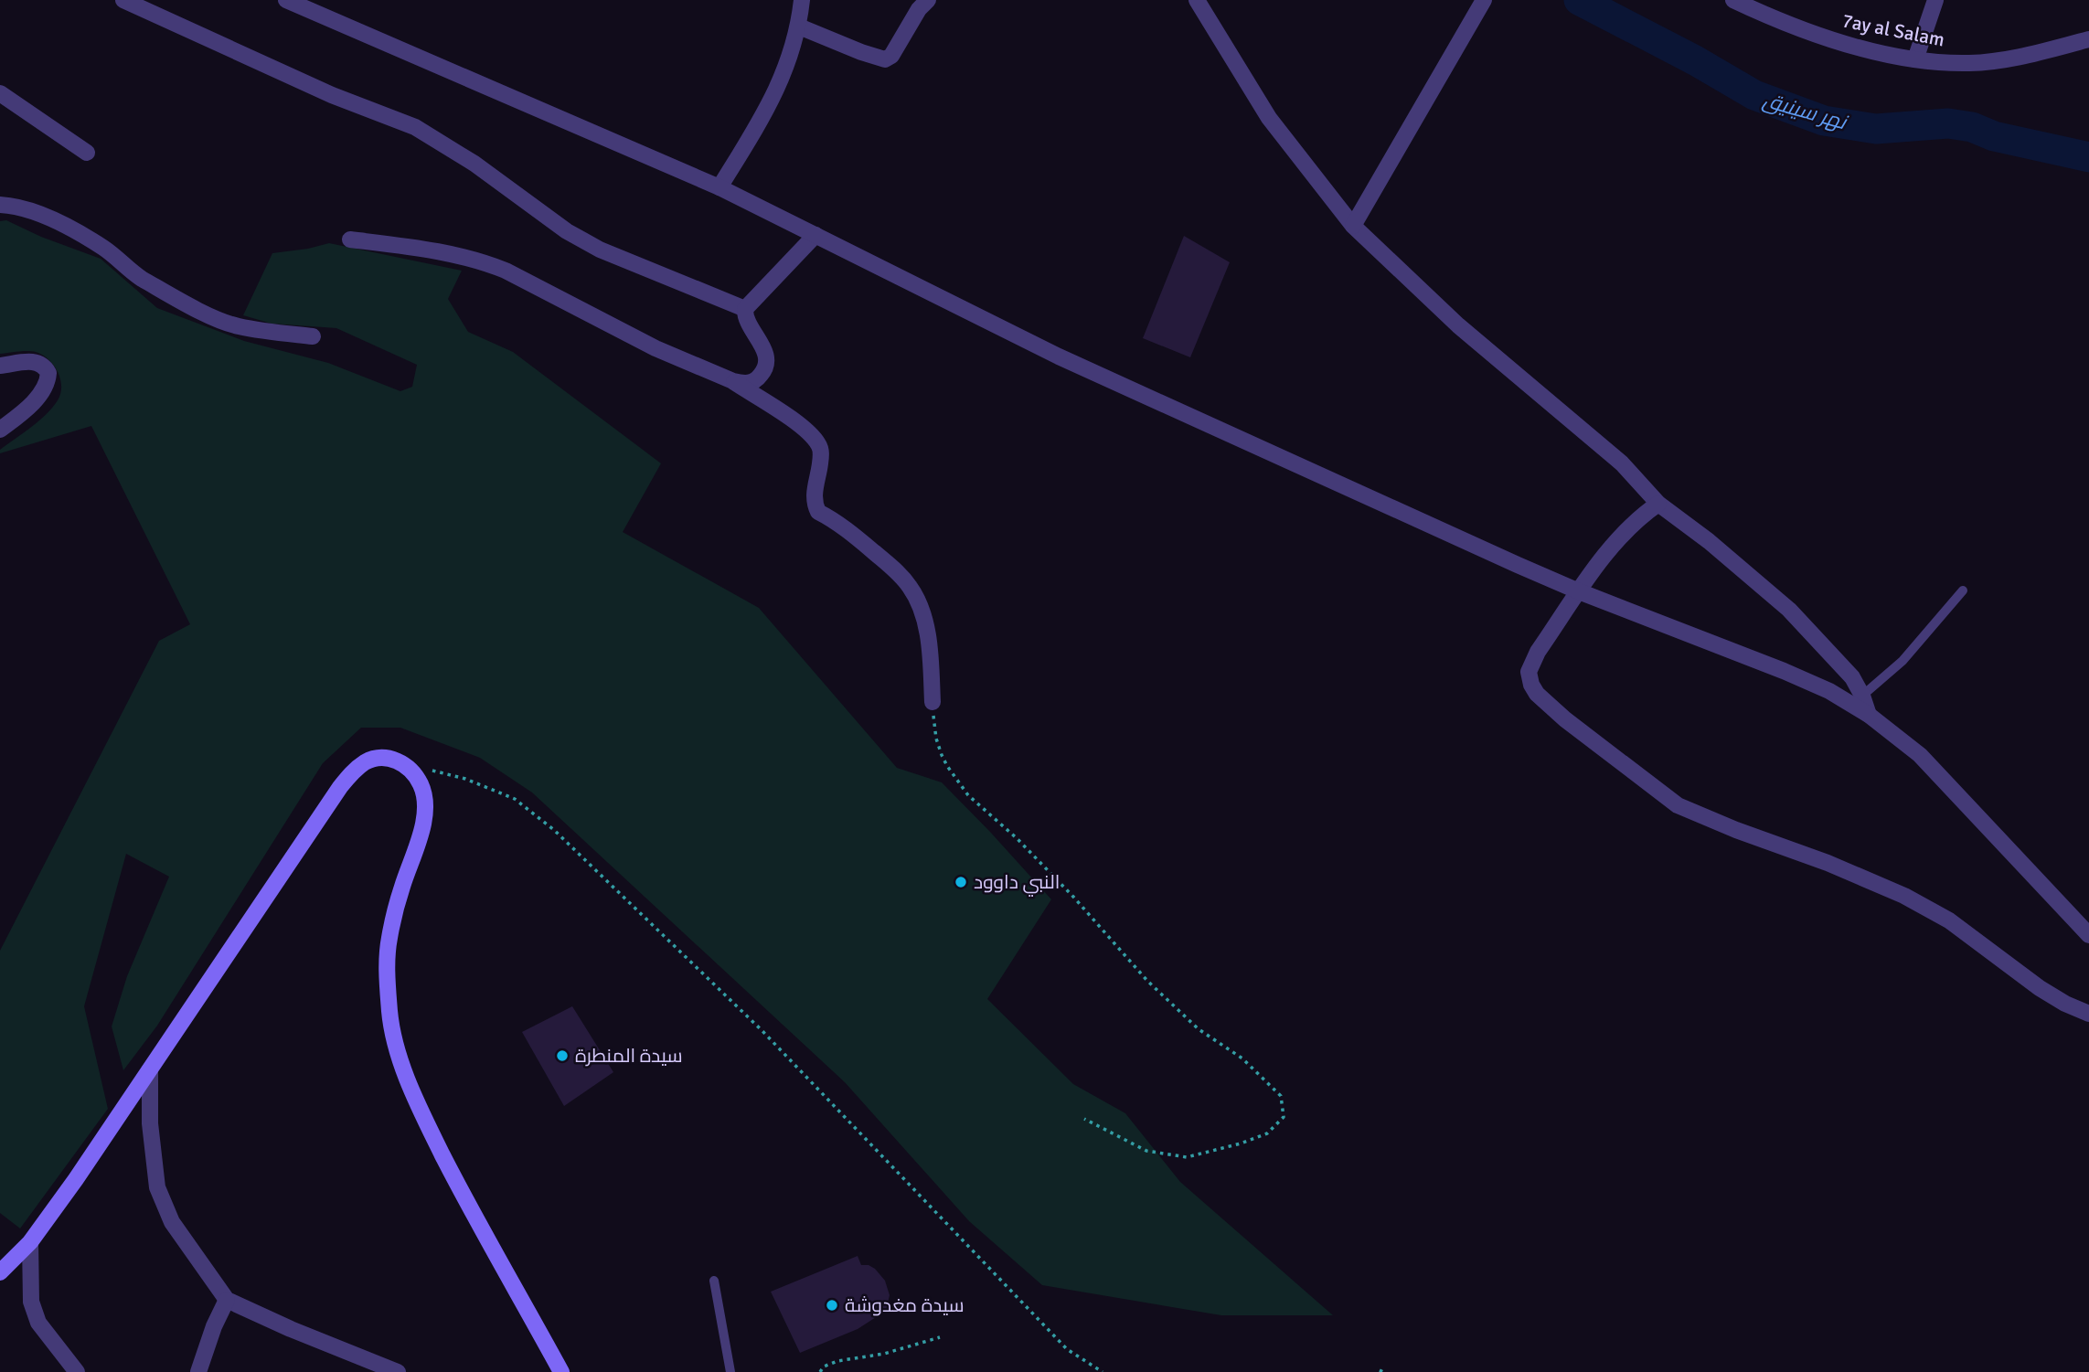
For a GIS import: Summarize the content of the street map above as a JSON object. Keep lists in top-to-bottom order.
{
  "streets": {
    "street": ["7ay al Salam"]
  },
  "water": ["نهر سينيق"],
  "places": ["النبي داوود", "سيدة المنطرة", "سيدة مغدوشة"]
}
